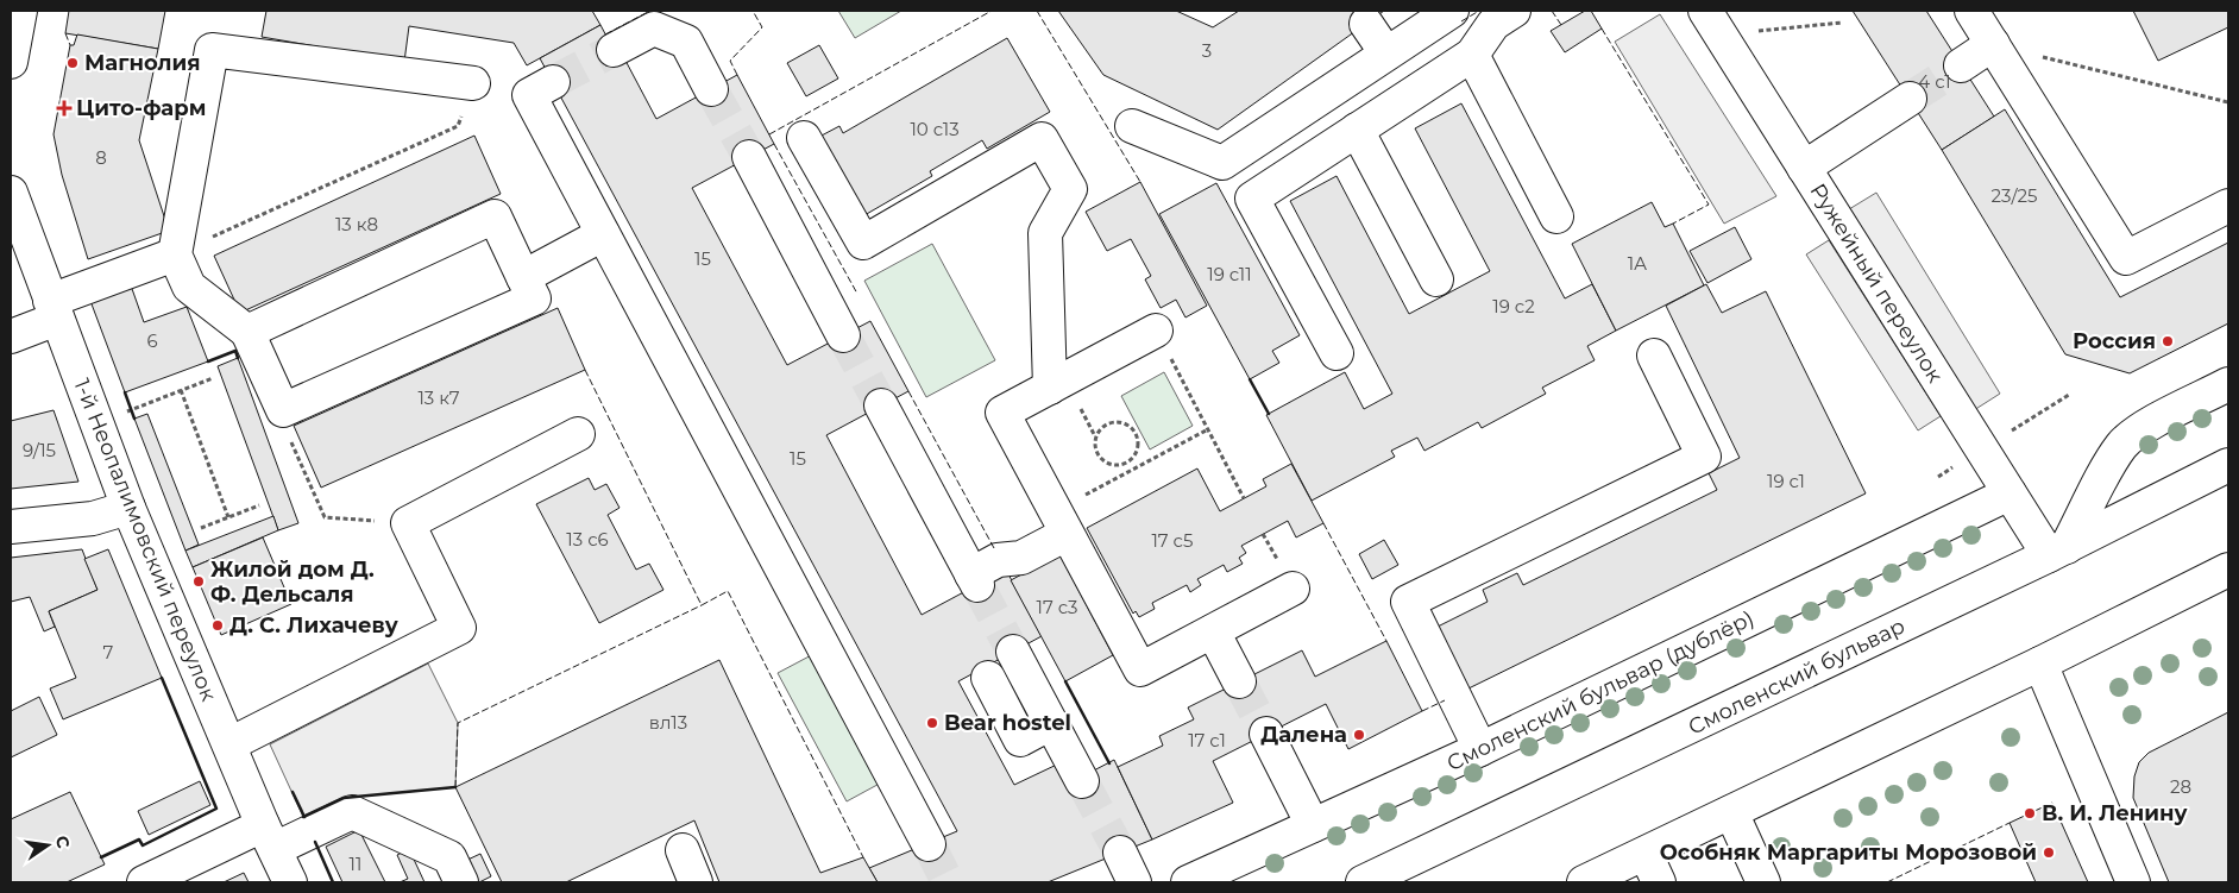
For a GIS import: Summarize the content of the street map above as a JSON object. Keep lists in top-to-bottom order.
{
  "streets": {
    "street": [
      "Ружейный переулок",
      "1-й Неопалимовский переулок",
      "Смоленский бульвар",
      "Смоленский бульвар (дублёр)"
    ]
  },
  "crossings": [
    ["Ружейный переулок", "Смоленский бульвар"],
    ["Ружейный переулок", "Смоленский бульвар (дублёр)"]
  ],
  "places": {
    "other": [
      "Магнолия",
      "Россия",
      "Жилой дом Д. Ф. Дельсаля",
      "Д. С. Лихачеву",
      "Bear hostel",
      "Далена",
      "В. И. Ленину",
      "Особняк Маргариты Морозовой"
    ],
    "health": ["Цито-фарм"]
  },
  "house_numbers": [
    "3",
    "4 с1",
    "10 с13",
    "8",
    "23/25",
    "13 к8",
    "15",
    "1А",
    "19 с11",
    "19 с2",
    "6",
    "13 к7",
    "9/15",
    "15",
    "19 с1",
    "13 с6",
    "17 с5",
    "17 с3",
    "7",
    "вл13",
    "17 с1",
    "28",
    "11"
  ],
  "north": "right"
}
